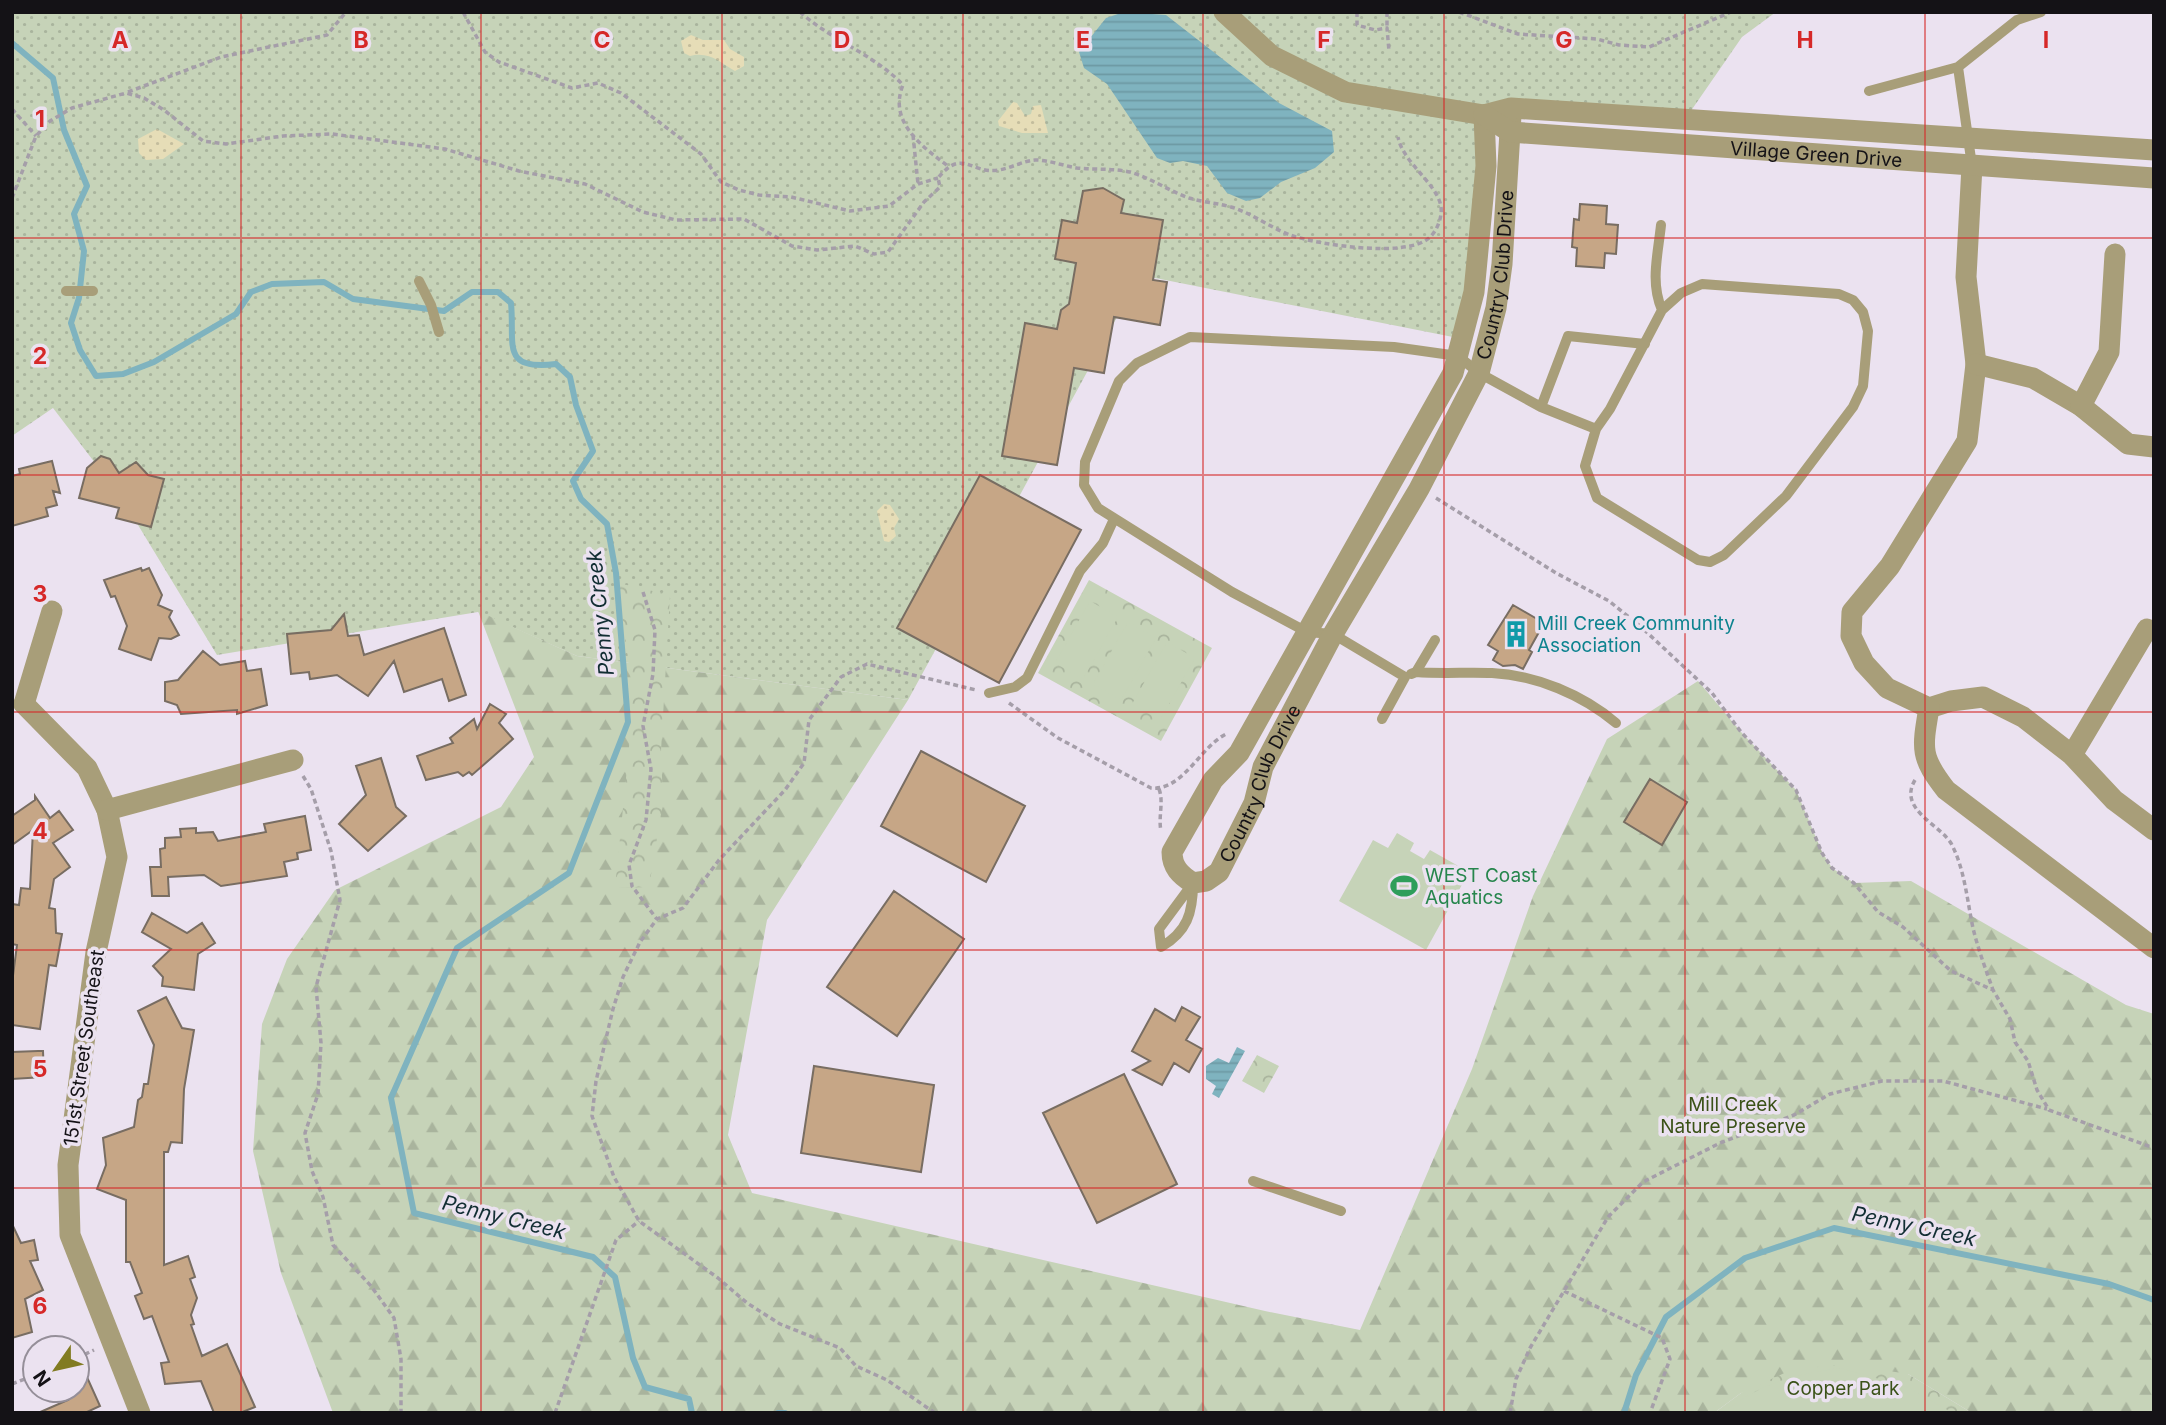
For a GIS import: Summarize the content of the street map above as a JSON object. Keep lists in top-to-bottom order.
{
  "streets": {
    "street": ["Village Green Drive", "Country Club Drive", "151st Street Southeast"]
  },
  "crossings": [
    ["Village Green Drive", "Country Club Drive"]
  ],
  "water": ["Penny Creek"],
  "parks": ["Mill Creek Nature Preserve", "Copper Park"],
  "places": {
    "building": ["Mill Creek Community Association"],
    "sports": ["WEST Coast Aquatics"]
  },
  "north": "bottom left",
  "grid": {
    "columns": [
      "A",
      "B",
      "C",
      "D",
      "E",
      "F",
      "G",
      "H",
      "I"
    ],
    "rows": [
      "1",
      "2",
      "3",
      "4",
      "5",
      "6"
    ]
  }
}
